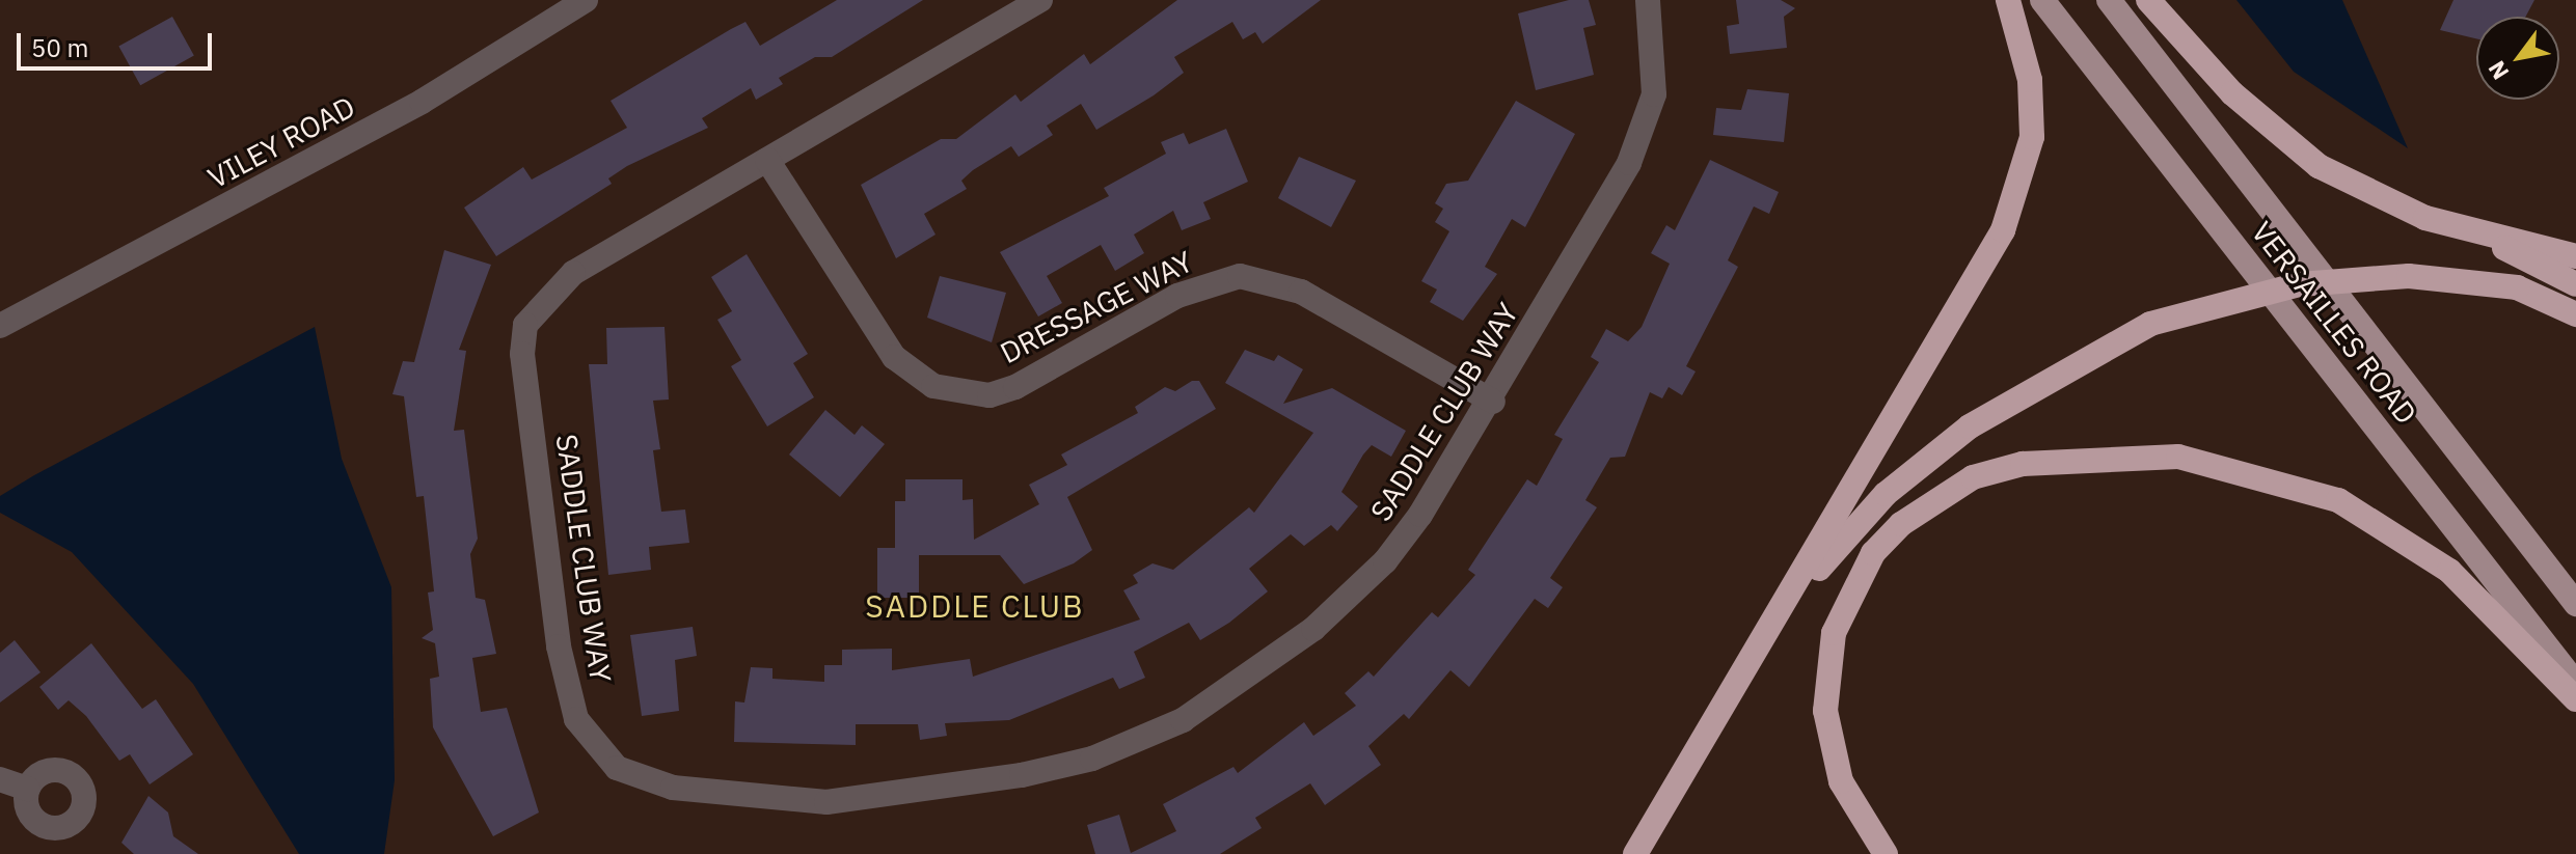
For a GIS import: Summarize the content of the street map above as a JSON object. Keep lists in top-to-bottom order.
{
  "streets": {
    "main road": ["VERSAILLES ROAD"],
    "street": ["VILEY ROAD", "DRESSAGE WAY", "SADDLE CLUB WAY"]
  },
  "crossings": [
    ["DRESSAGE WAY", "SADDLE CLUB WAY"]
  ],
  "districts": ["SADDLE CLUB"],
  "scale_bar": "50 m",
  "north": "bottom left"
}
